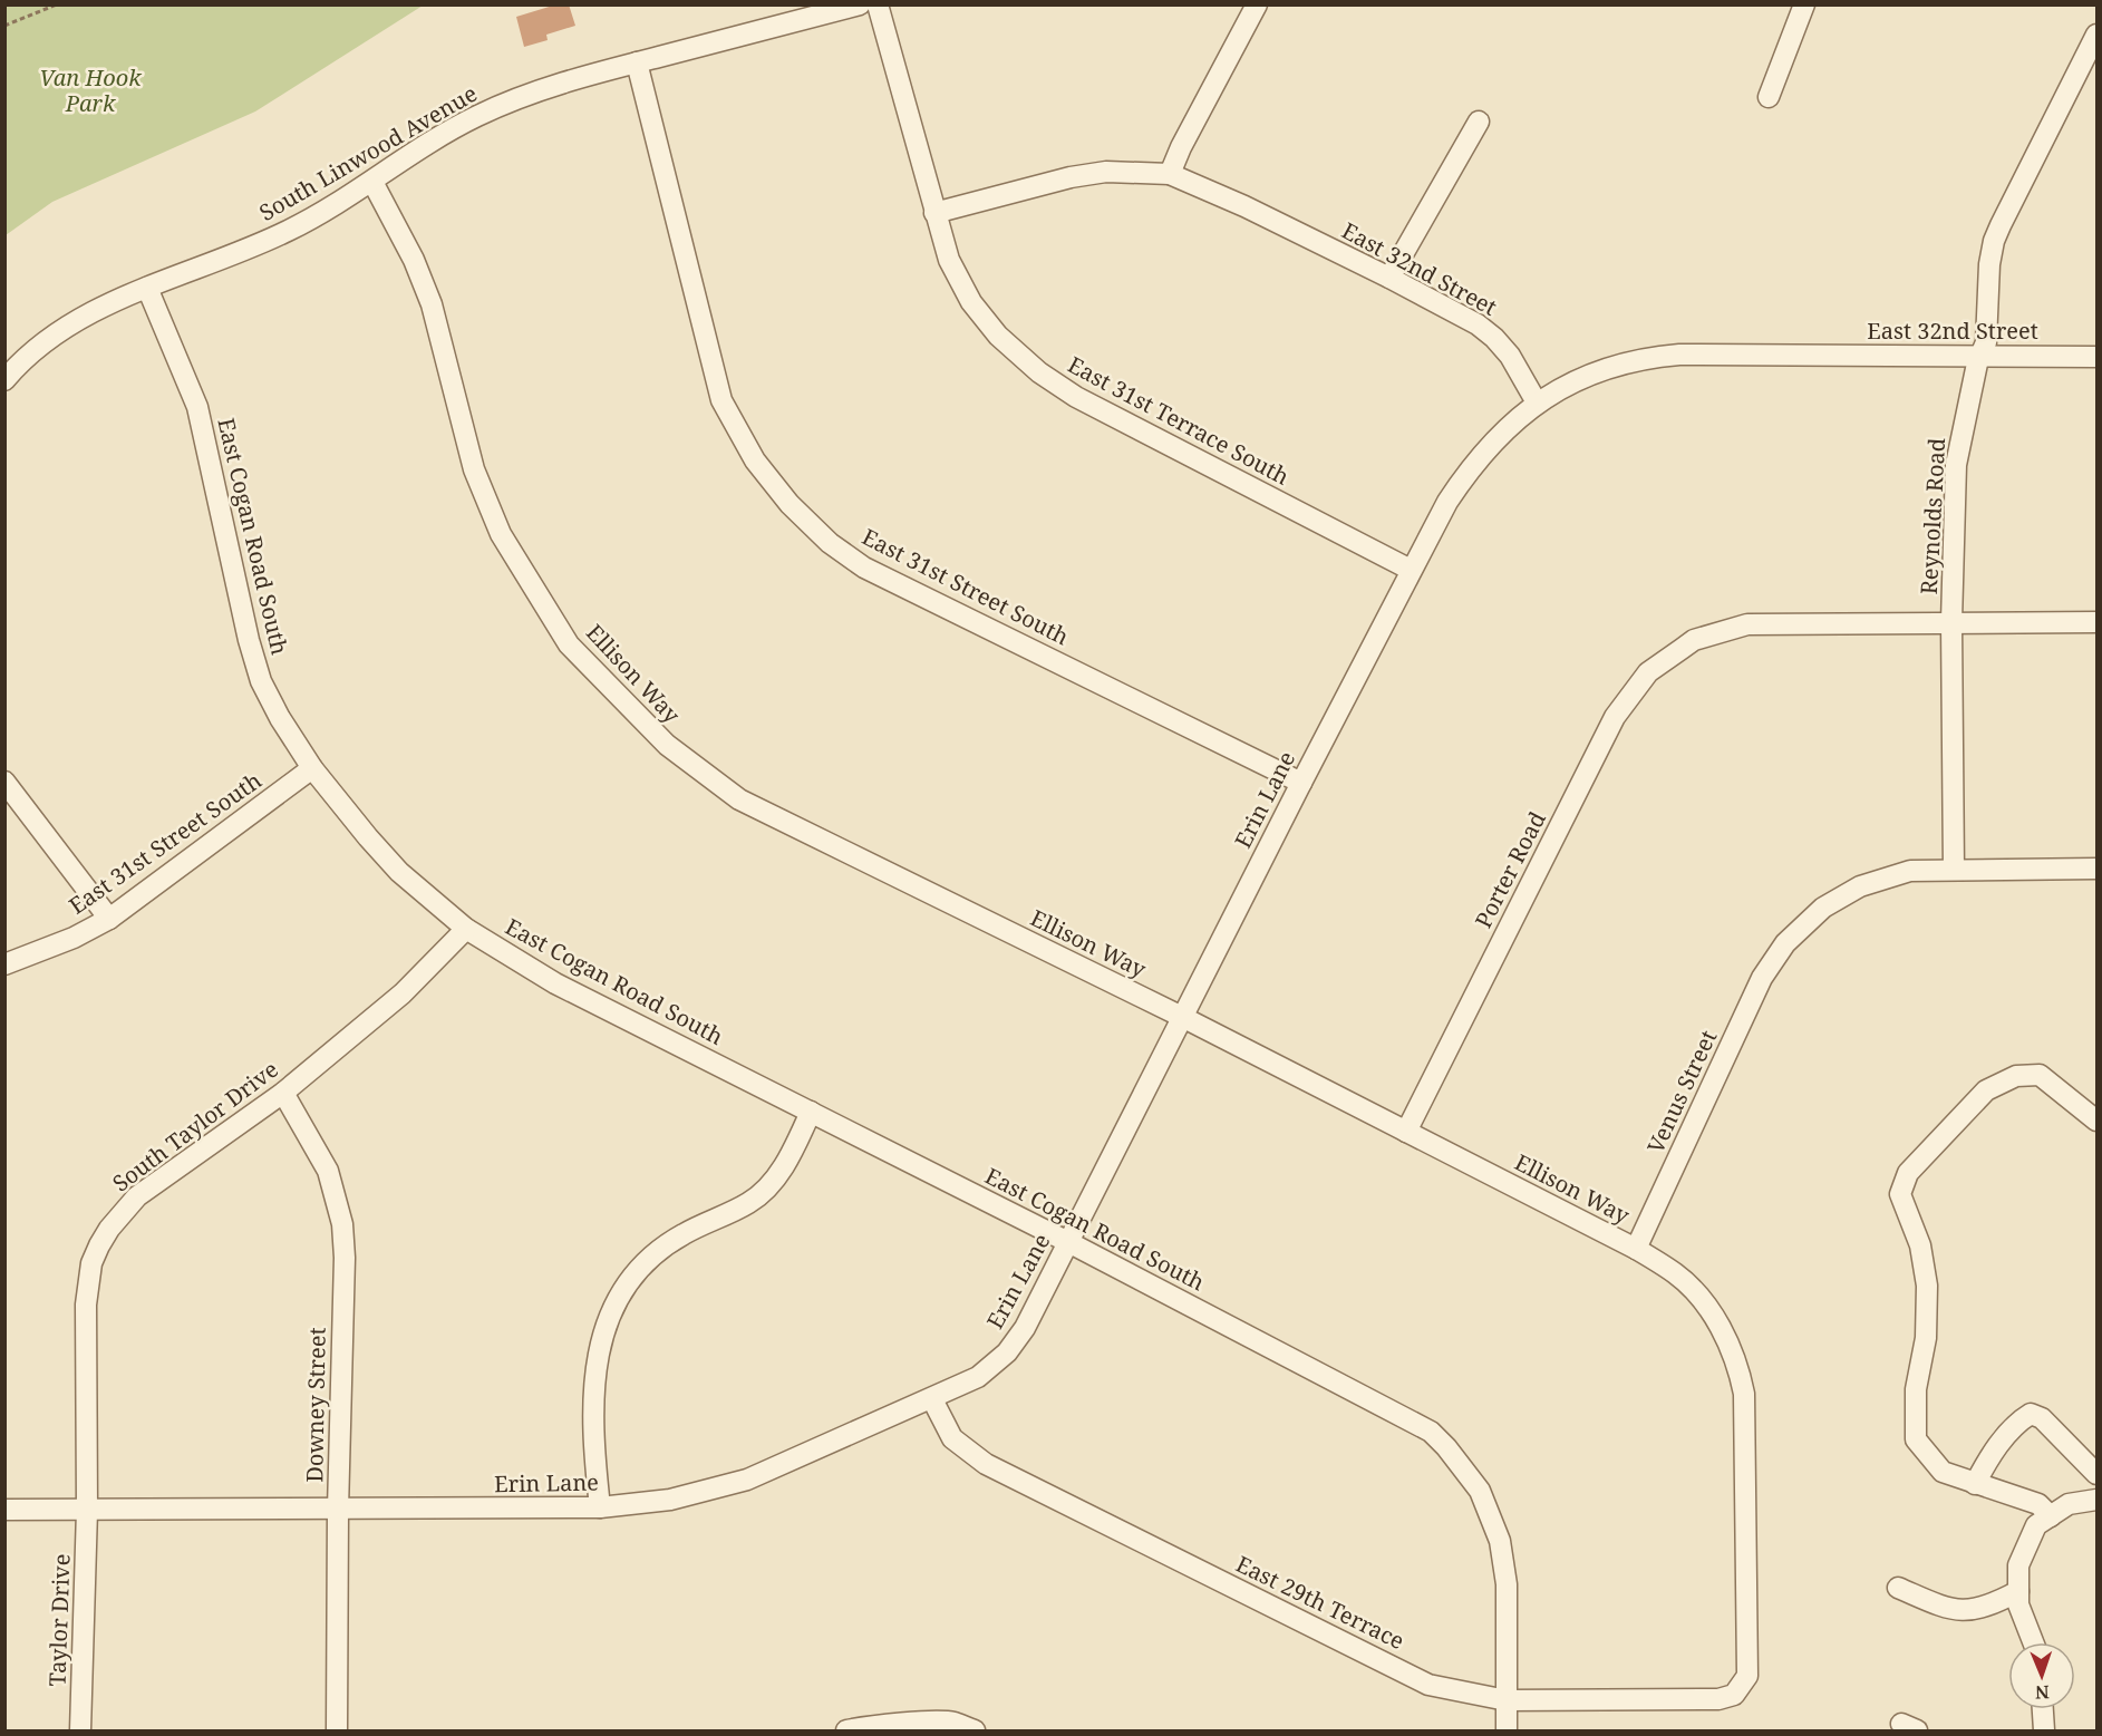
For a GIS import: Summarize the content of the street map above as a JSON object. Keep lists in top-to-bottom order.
{
  "streets": {
    "street": [
      "South Linwood Avenue",
      "East 32nd Street",
      "East 31st Terrace South",
      "Reynolds Road",
      "East Cogan Road South",
      "East 31st Street South",
      "Ellison Way",
      "Erin Lane",
      "Porter Road",
      "Venus Street",
      "South Taylor Drive",
      "Downey Street",
      "East 29th Terrace",
      "Taylor Drive"
    ]
  },
  "crossings": [
    ["South Linwood Avenue", "East Cogan Road South"],
    ["South Linwood Avenue", "East 31st Street South"],
    ["South Linwood Avenue", "Ellison Way"],
    ["East 32nd Street", "East 31st Terrace South"],
    ["East 32nd Street", "Reynolds Road"],
    ["East 32nd Street", "Erin Lane"],
    ["East 31st Terrace South", "Erin Lane"],
    ["Reynolds Road", "Porter Road"],
    ["Reynolds Road", "Venus Street"],
    ["East Cogan Road South", "East 31st Street South"],
    ["East Cogan Road South", "Erin Lane"],
    ["East Cogan Road South", "South Taylor Drive"],
    ["East Cogan Road South", "East 29th Terrace"],
    ["East 31st Street South", "Erin Lane"],
    ["Ellison Way", "Erin Lane"],
    ["Ellison Way", "Porter Road"],
    ["Ellison Way", "Venus Street"],
    ["Ellison Way", "East 29th Terrace"],
    ["Erin Lane", "South Taylor Drive"],
    ["Erin Lane", "Downey Street"],
    ["Erin Lane", "East 29th Terrace"],
    ["Erin Lane", "Taylor Drive"],
    ["South Taylor Drive", "Downey Street"],
    ["South Taylor Drive", "Taylor Drive"]
  ],
  "parks": ["Van Hook Park"],
  "north": "bottom"
}
